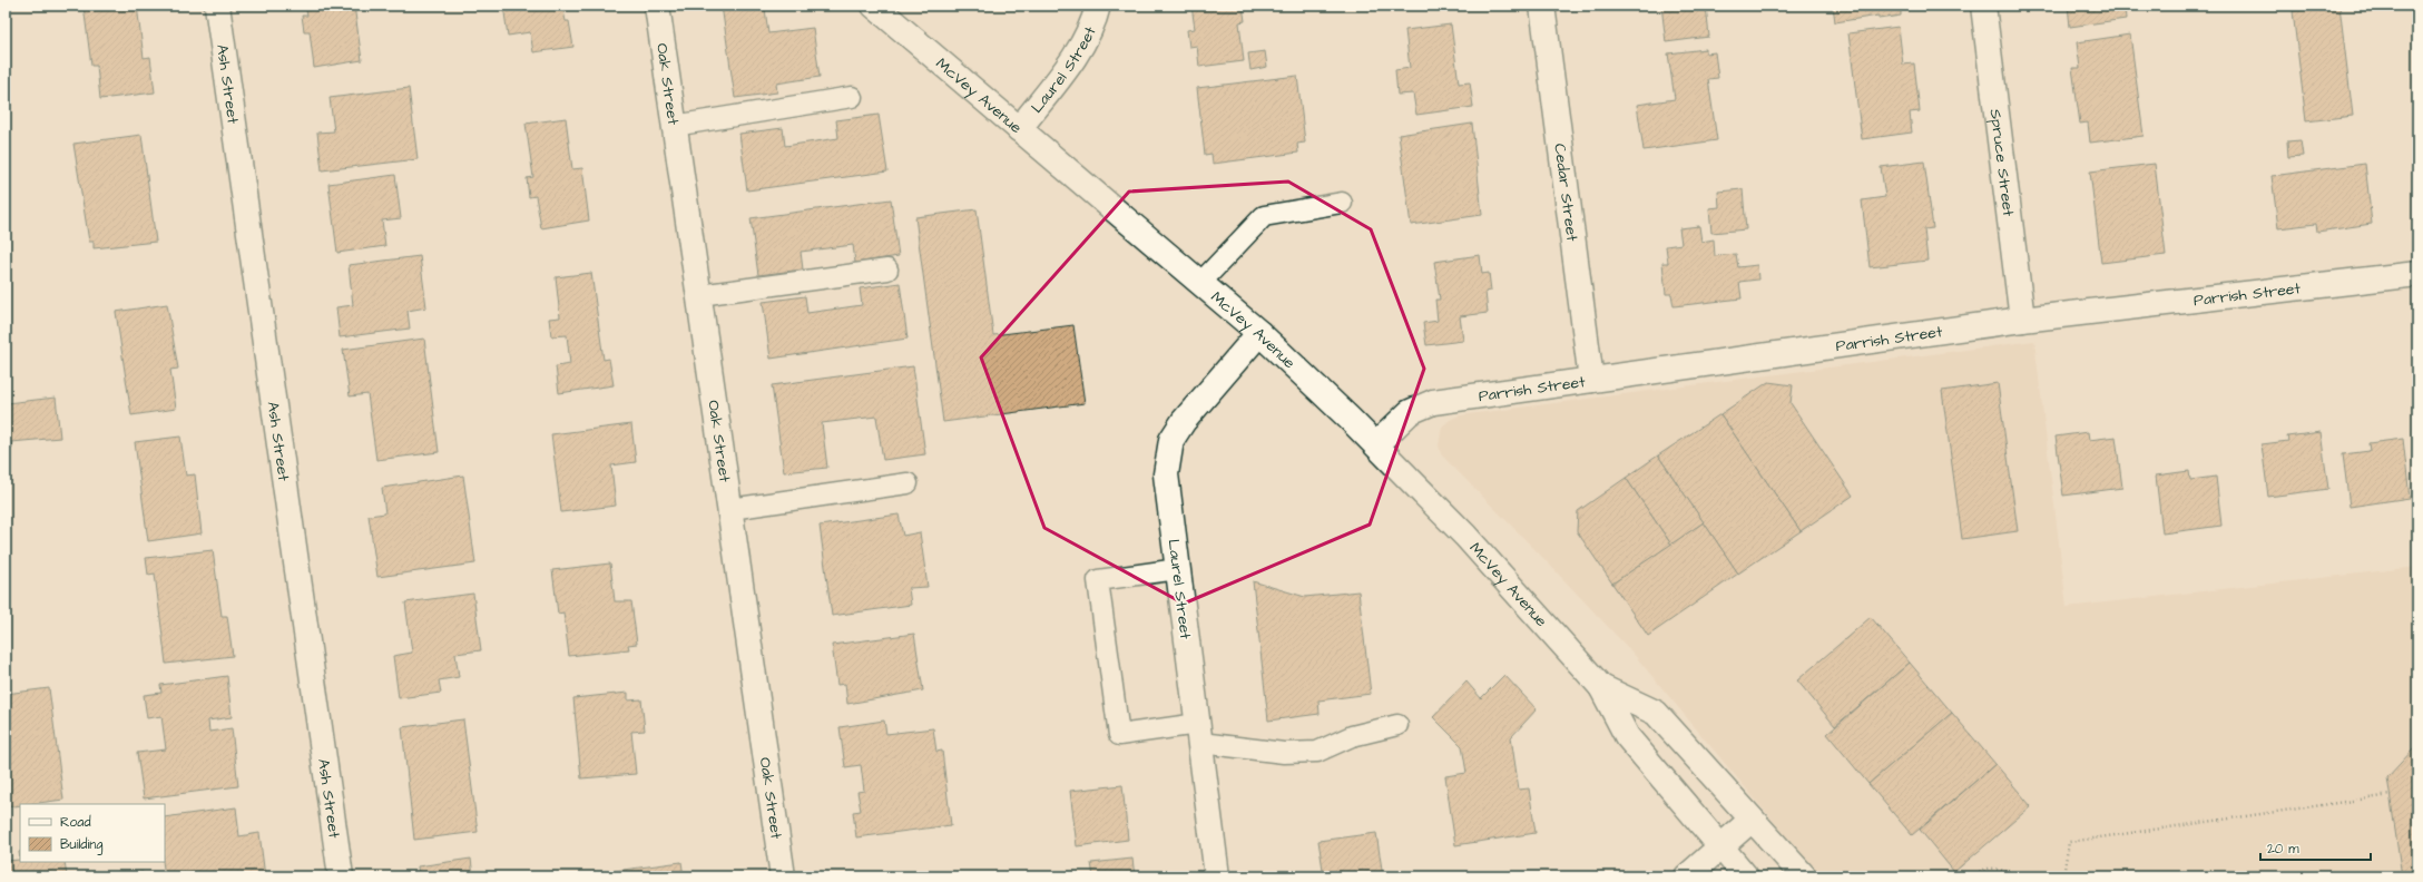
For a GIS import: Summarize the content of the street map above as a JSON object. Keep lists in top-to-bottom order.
{
  "streets": {
    "street": [
      "Laurel Street",
      "Ash Street",
      "Oak Street",
      "McVey Avenue",
      "Spruce Street",
      "Cedar Street",
      "Parrish Street"
    ]
  },
  "crossings": [
    ["Laurel Street", "McVey Avenue"],
    ["McVey Avenue", "Parrish Street"],
    ["Spruce Street", "Parrish Street"],
    ["Cedar Street", "Parrish Street"]
  ],
  "legend": ["Road", "Building"],
  "scale_bar": "20 m"
}
